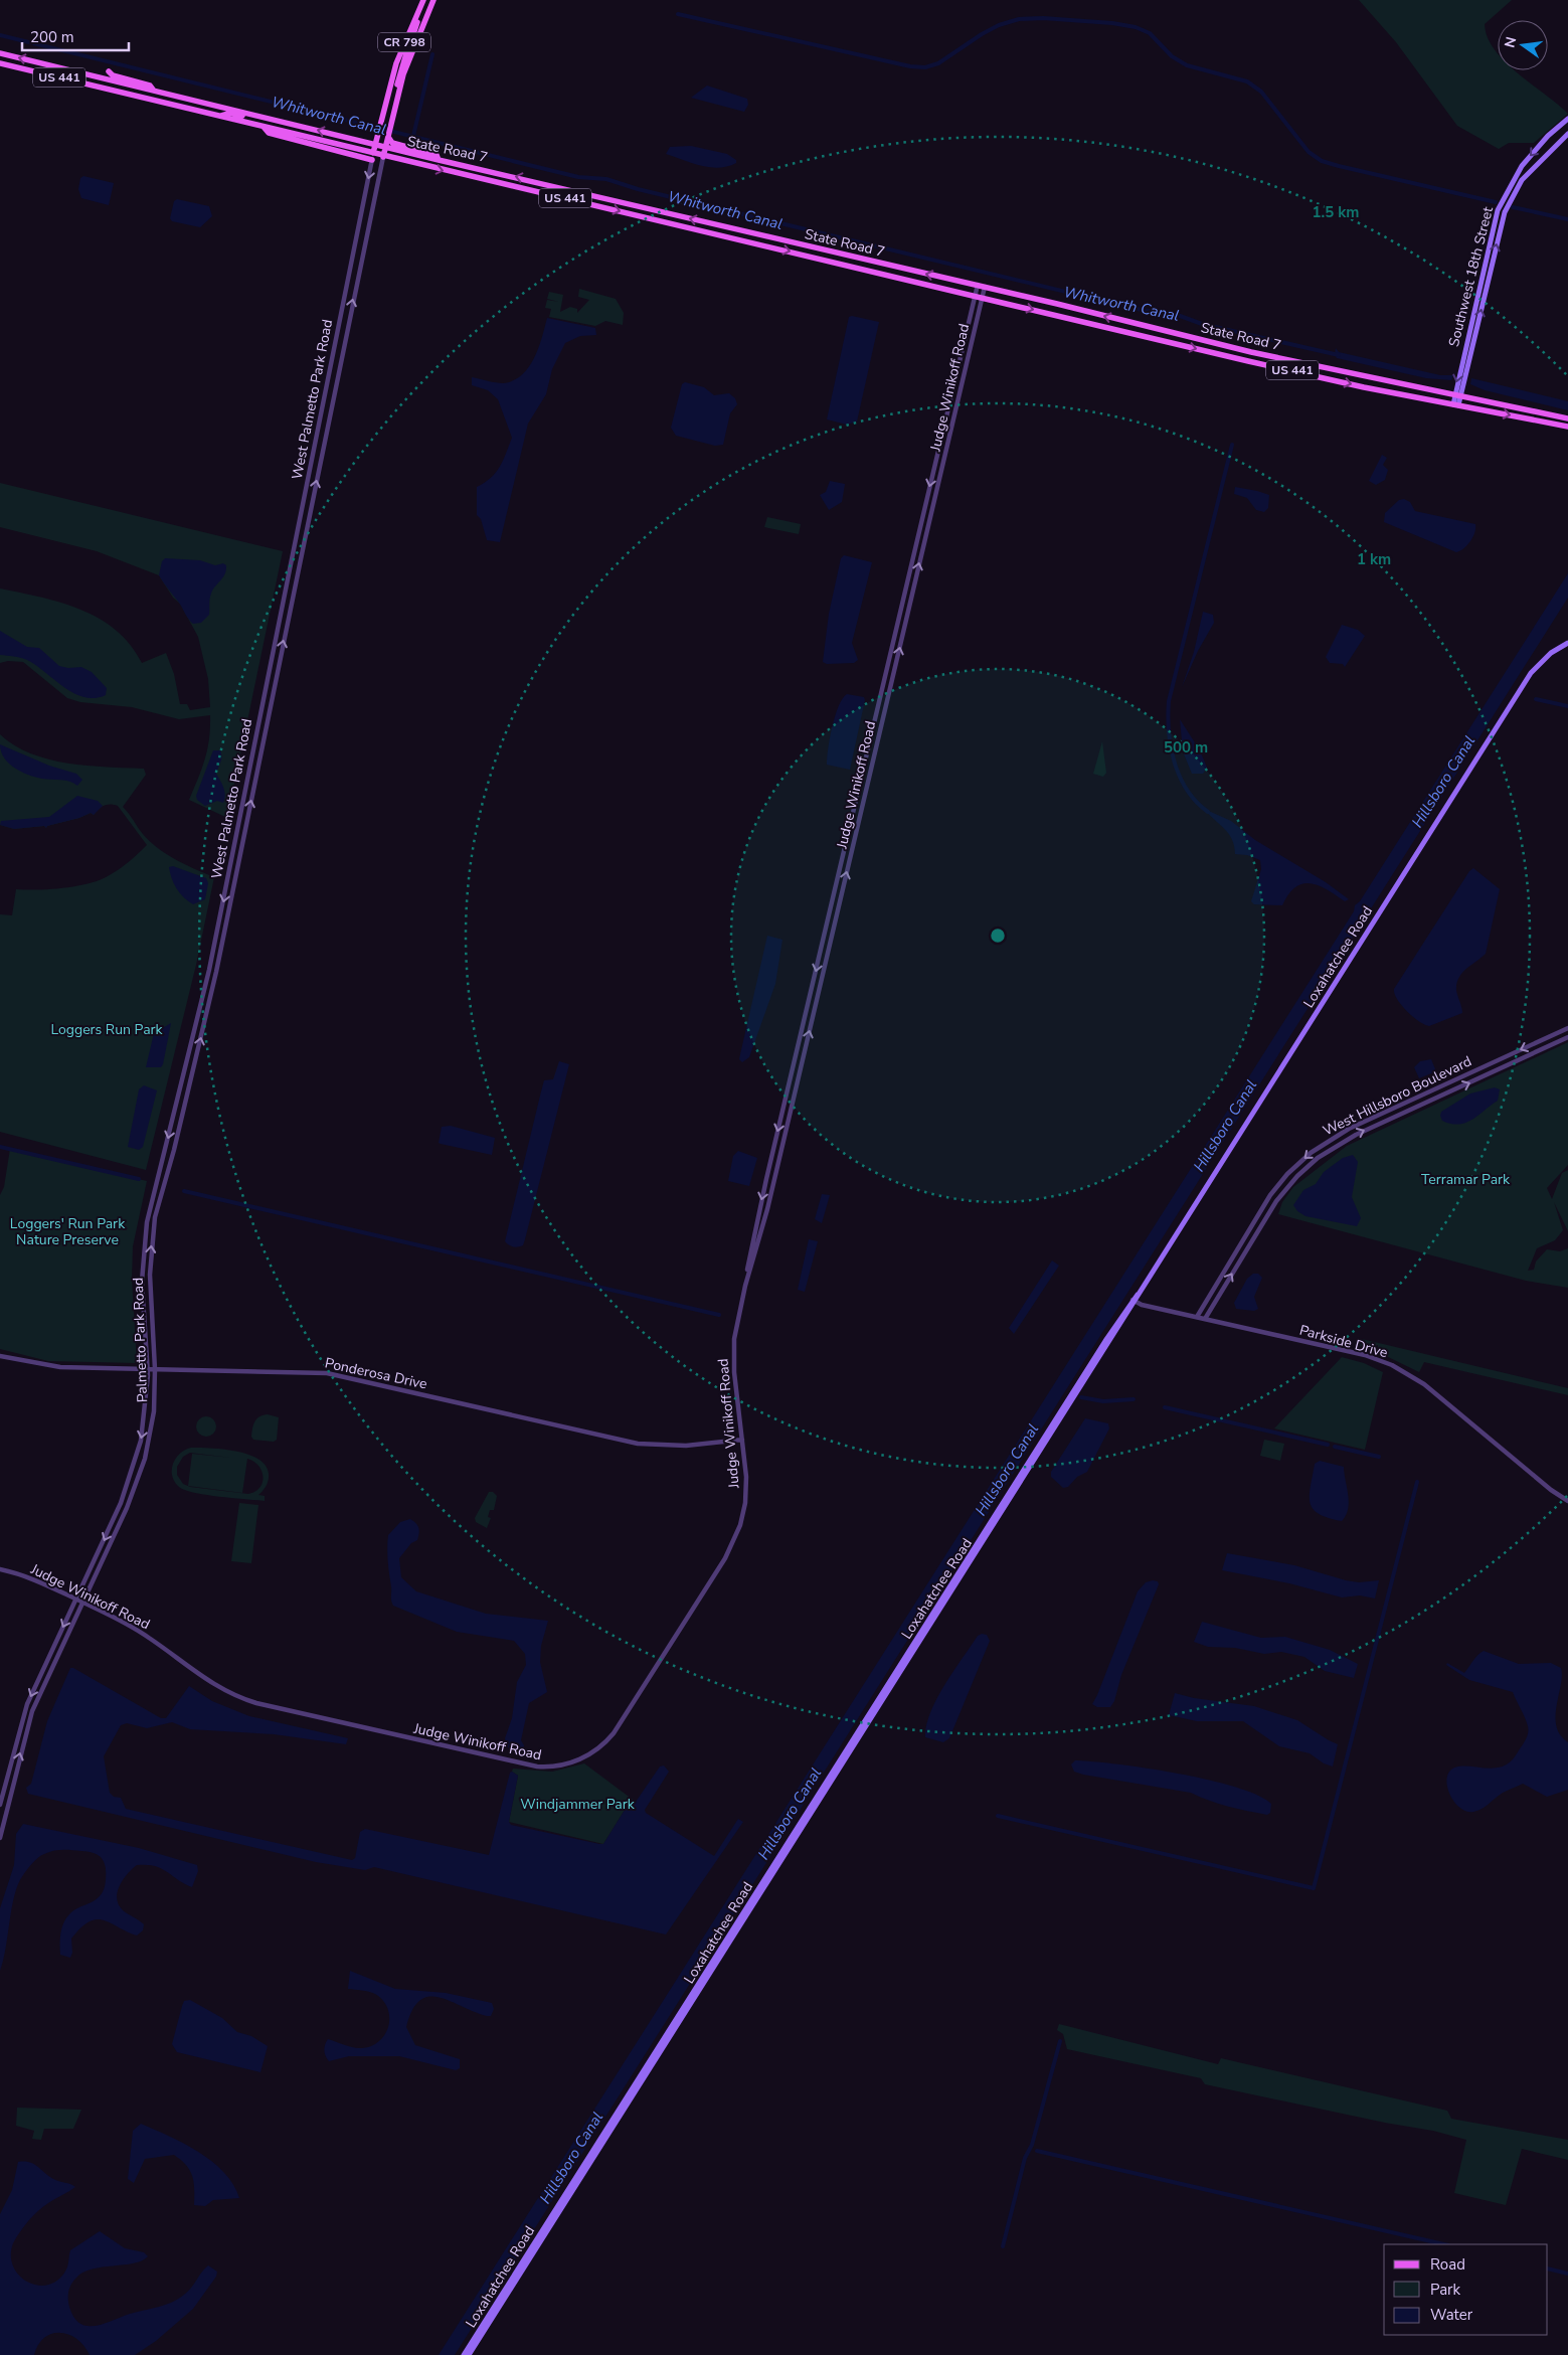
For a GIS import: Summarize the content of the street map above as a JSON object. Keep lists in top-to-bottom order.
{
  "streets": {
    "main road": [
      "CR 798",
      "US 441",
      "State Road 7",
      "Southwest 18th Street",
      "West Palmetto Park Road",
      "Loxahatchee Road"
    ],
    "street": [
      "Judge Winikoff Road",
      "West Hillsboro Boulevard",
      "Palmetto Park Road",
      "Parkside Drive",
      "Ponderosa Drive"
    ]
  },
  "crossings": [
    ["CR 798", "Judge Winikoff Road"],
    ["CR 798", "West Palmetto Park Road"],
    ["State Road 7", "Southwest 18th Street"],
    ["State Road 7", "Judge Winikoff Road"],
    ["State Road 7", "West Palmetto Park Road"],
    ["Judge Winikoff Road", "West Palmetto Park Road"],
    ["Judge Winikoff Road", "Palmetto Park Road"],
    ["Judge Winikoff Road", "Ponderosa Drive"],
    ["West Palmetto Park Road", "Palmetto Park Road"],
    ["West Palmetto Park Road", "Ponderosa Drive"],
    ["Loxahatchee Road", "Parkside Drive"],
    ["West Hillsboro Boulevard", "Parkside Drive"],
    ["Palmetto Park Road", "Ponderosa Drive"]
  ],
  "water": ["Whitworth Canal", "Hillsboro Canal"],
  "parks": [
    "Loggers Run Park",
    "Terramar Park",
    "Loggers' Run Park Nature Preserve",
    "Windjammer Park"
  ],
  "legend": ["Road", "Park", "Water"],
  "scale_bar": "200 m",
  "north": "left",
  "rings": ["1.5 km", "1 km", "500 m"]
}
